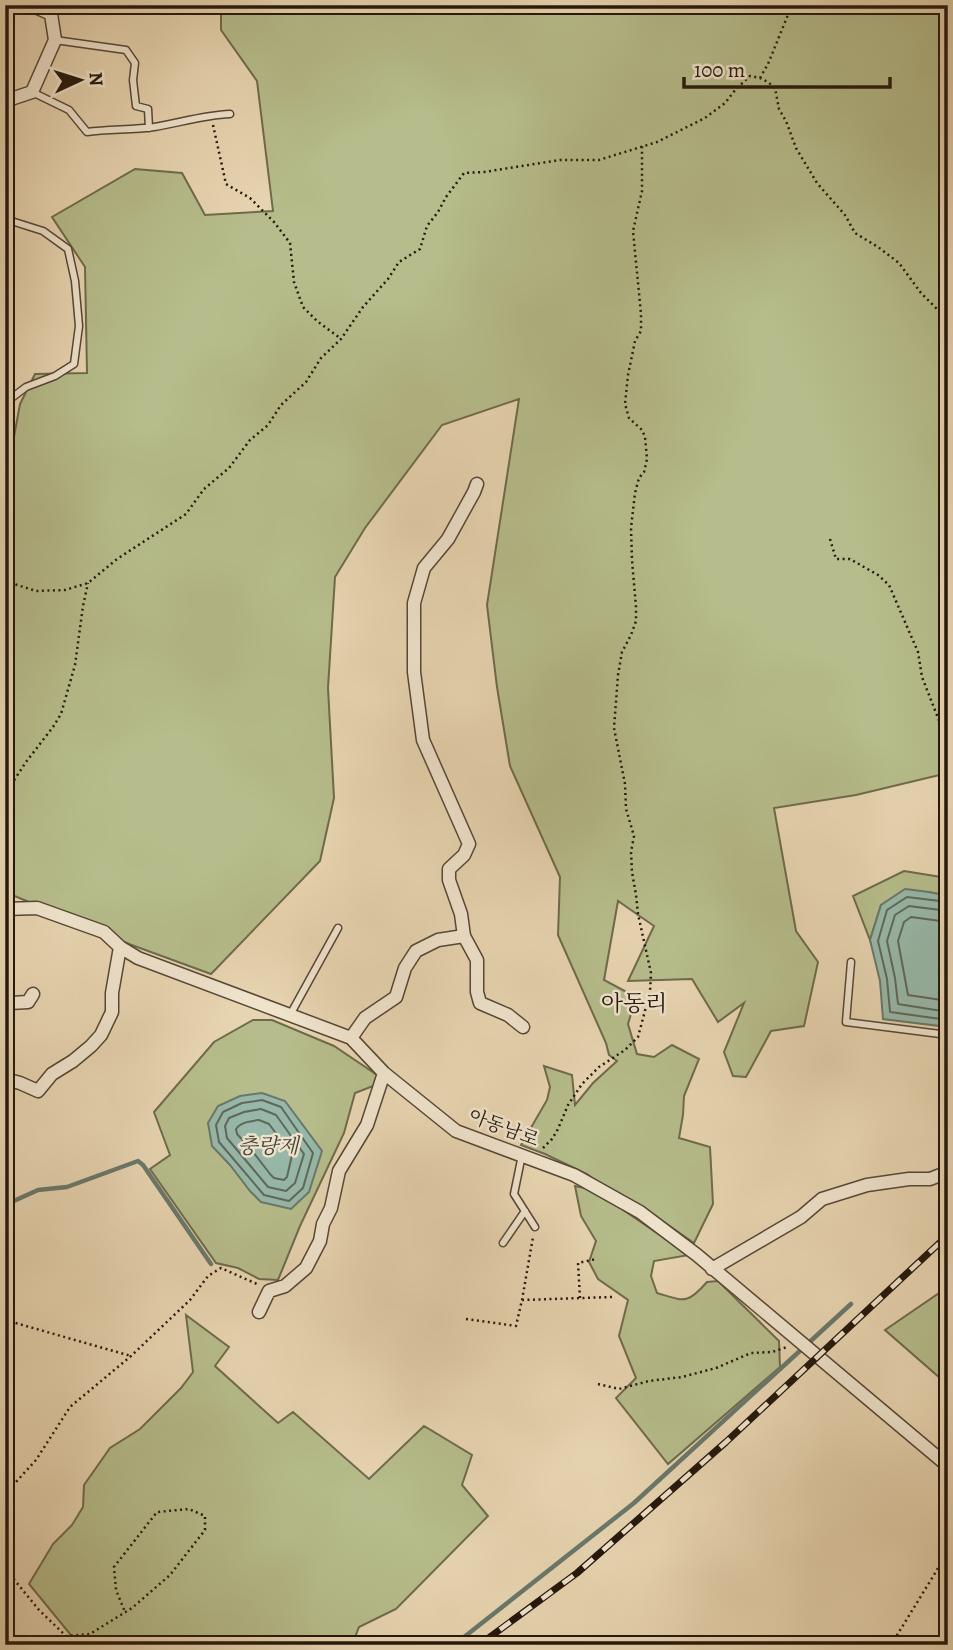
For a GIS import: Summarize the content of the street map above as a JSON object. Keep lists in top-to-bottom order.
{
  "streets": {
    "street": ["아동남로"]
  },
  "districts": ["아동리"],
  "water": ["충량제"],
  "scale_bar": "100 m",
  "north": "right"
}
